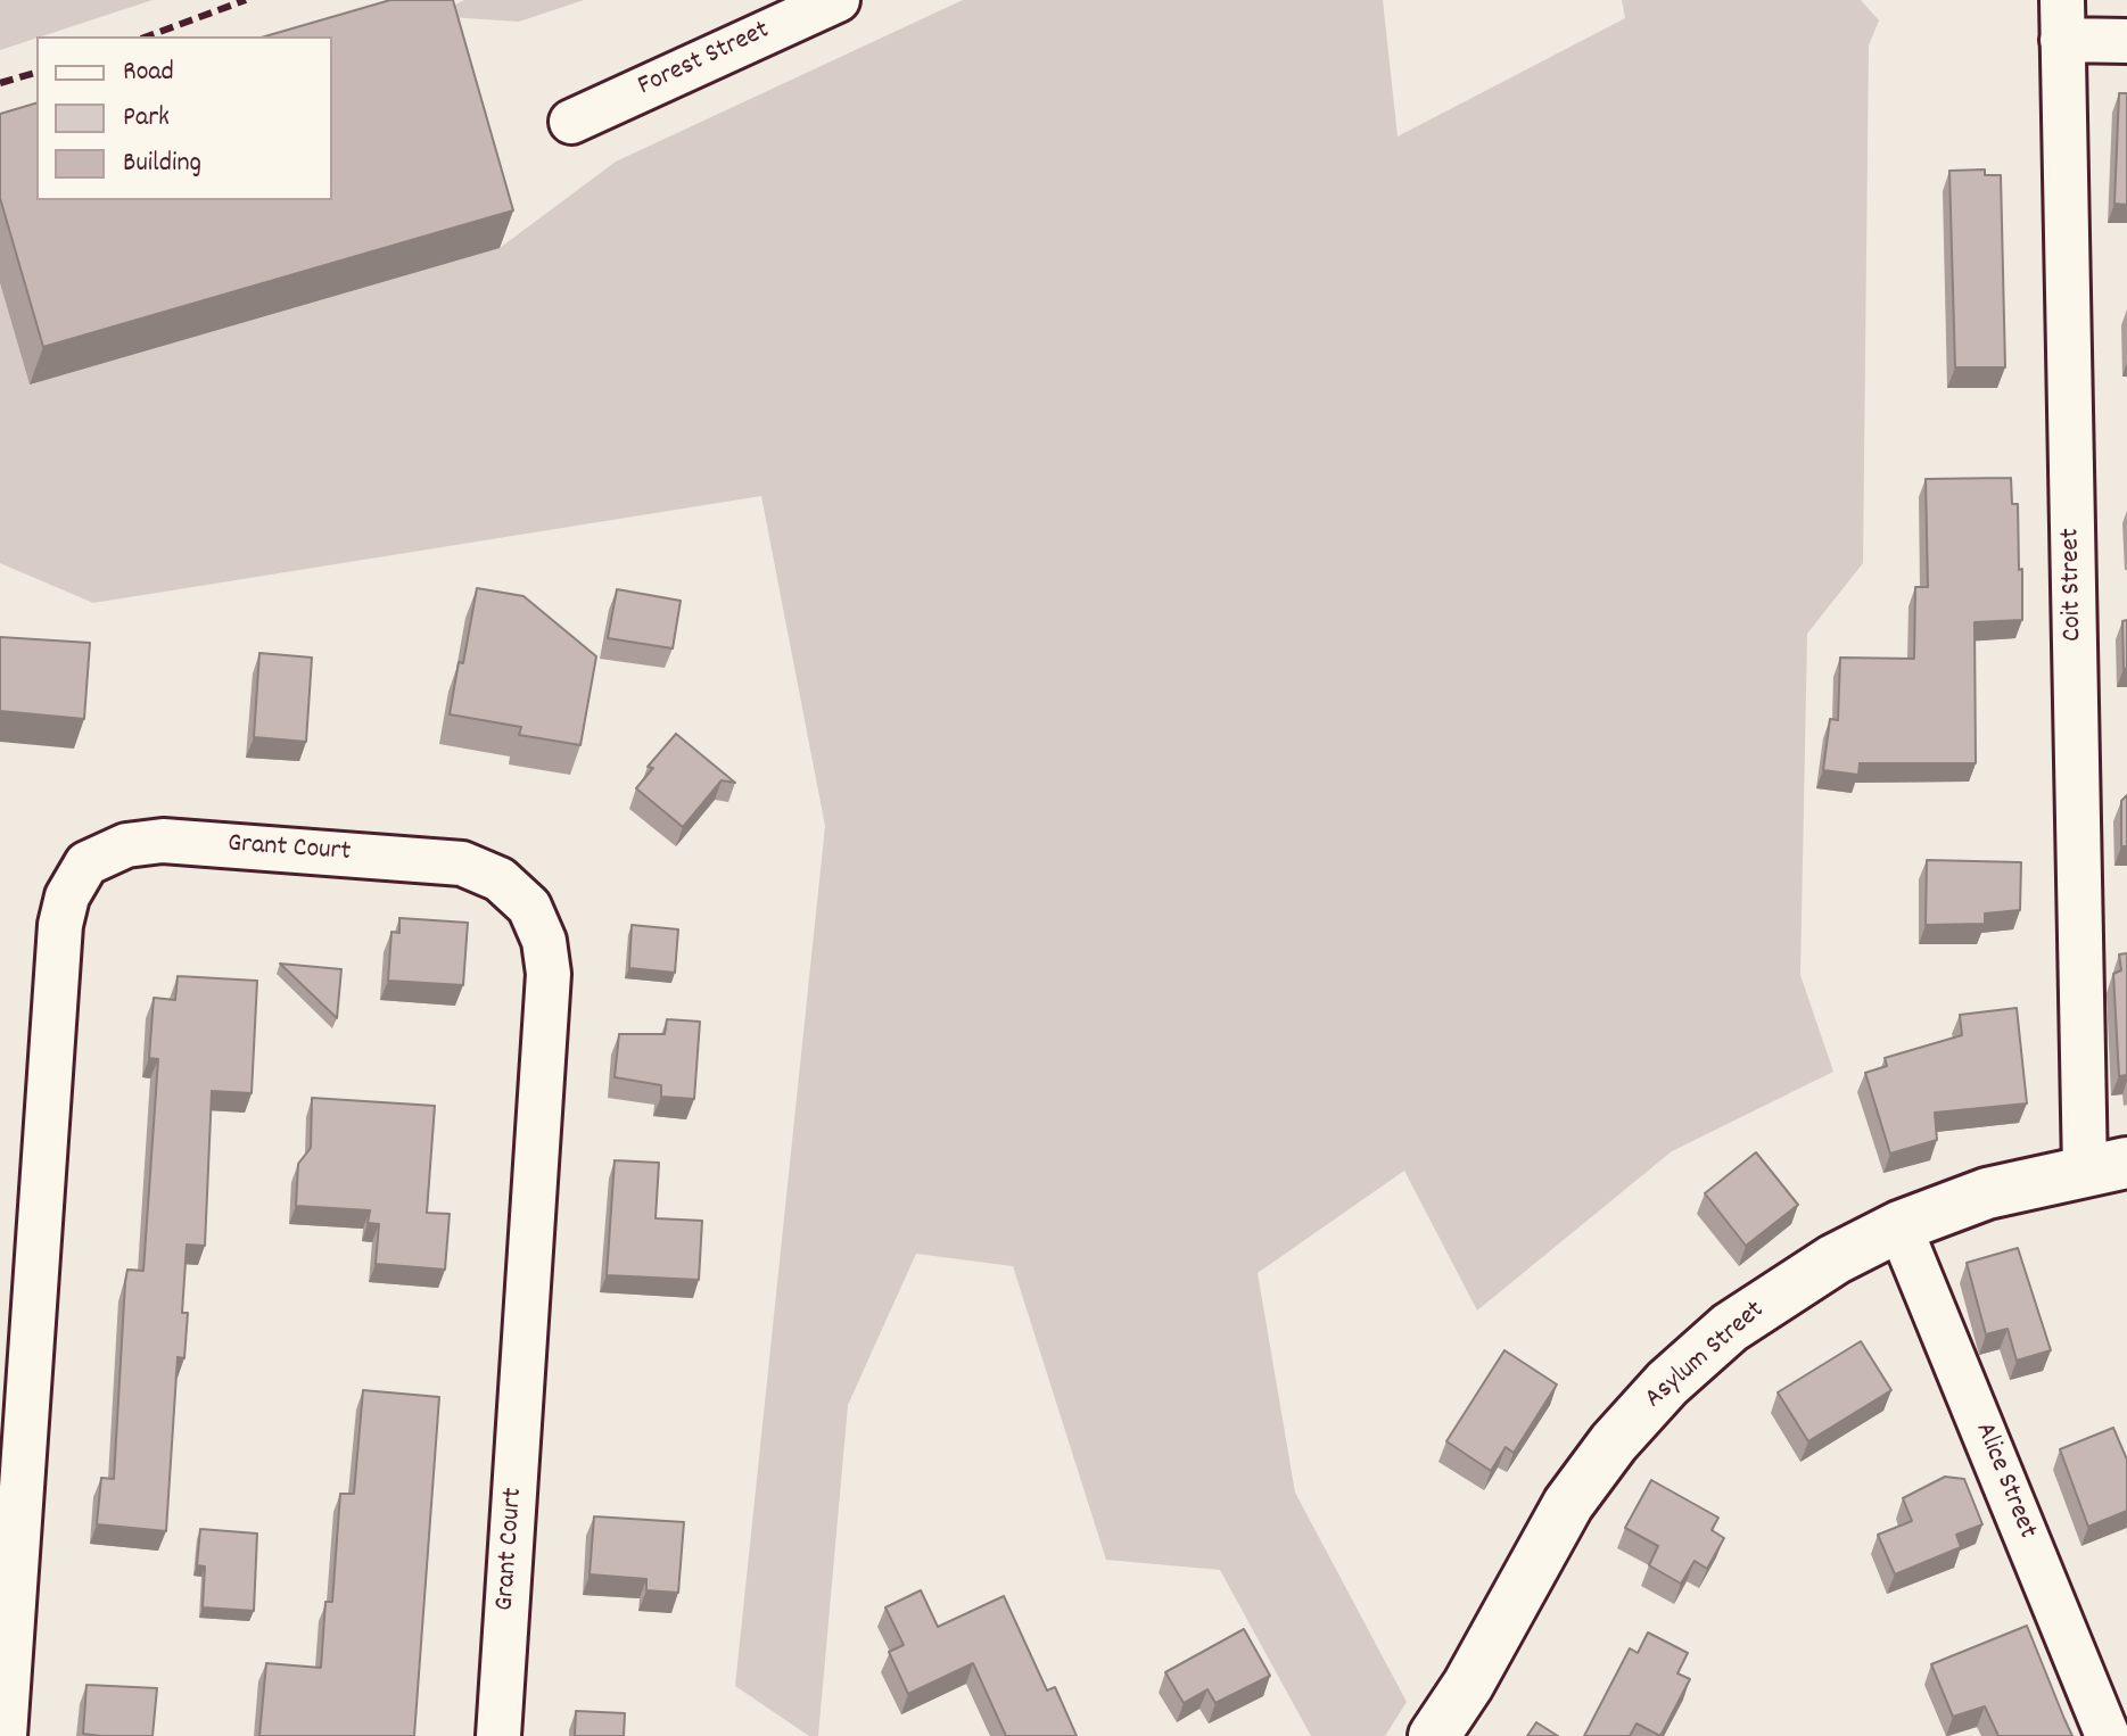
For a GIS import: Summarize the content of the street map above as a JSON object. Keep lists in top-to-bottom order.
{
  "streets": {
    "street": [
      "Forest Street",
      "Coit Street",
      "Grant Court",
      "Asylum Street",
      "Alice Street"
    ]
  },
  "crossings": [
    ["Coit Street", "Asylum Street"],
    ["Asylum Street", "Alice Street"]
  ],
  "legend": ["Road", "Park", "Building"]
}
